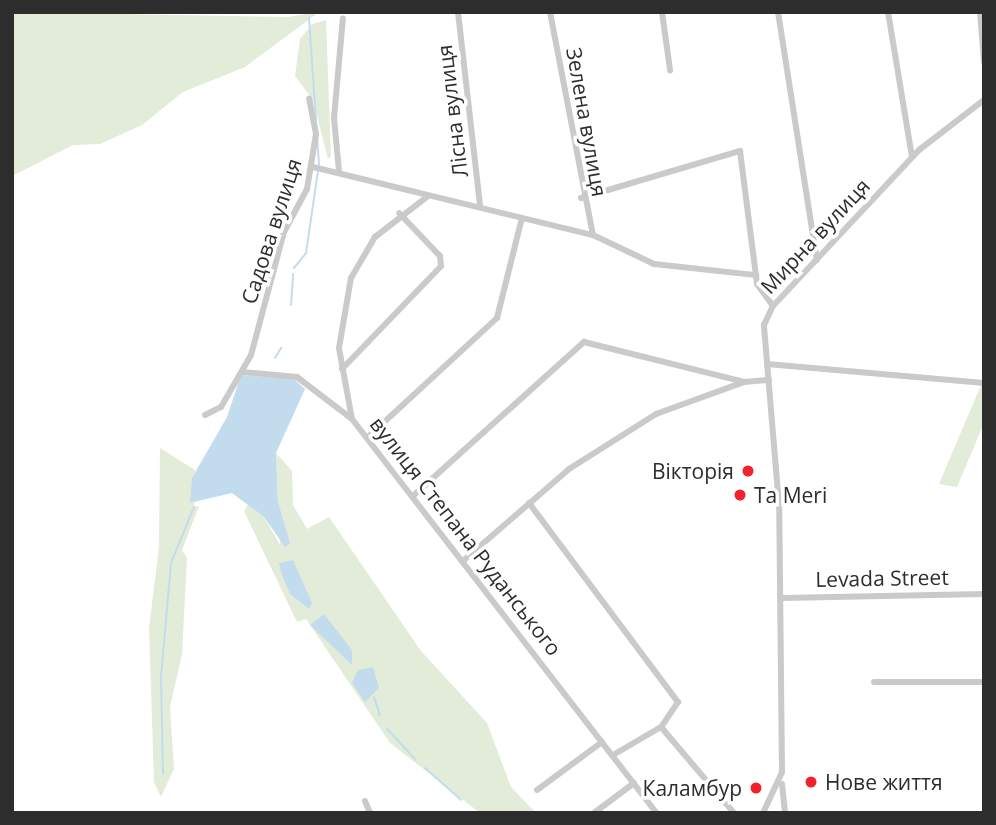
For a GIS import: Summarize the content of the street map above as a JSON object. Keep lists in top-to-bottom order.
{
  "streets": {
    "street": [
      "Лісна вулиця",
      "Зелена вулиця",
      "Садова вулиця",
      "Мирна вулиця",
      "вулиця Степана Руданського",
      "Levada Street"
    ]
  },
  "crossings": [
    ["Садова вулиця", "вулиця Степана Руданського"],
    ["Мирна вулиця", "Levada Street"]
  ],
  "places": [
    "Вікторія",
    "Ta Meri",
    "Нове життя",
    "Каламбур"
  ]
}
